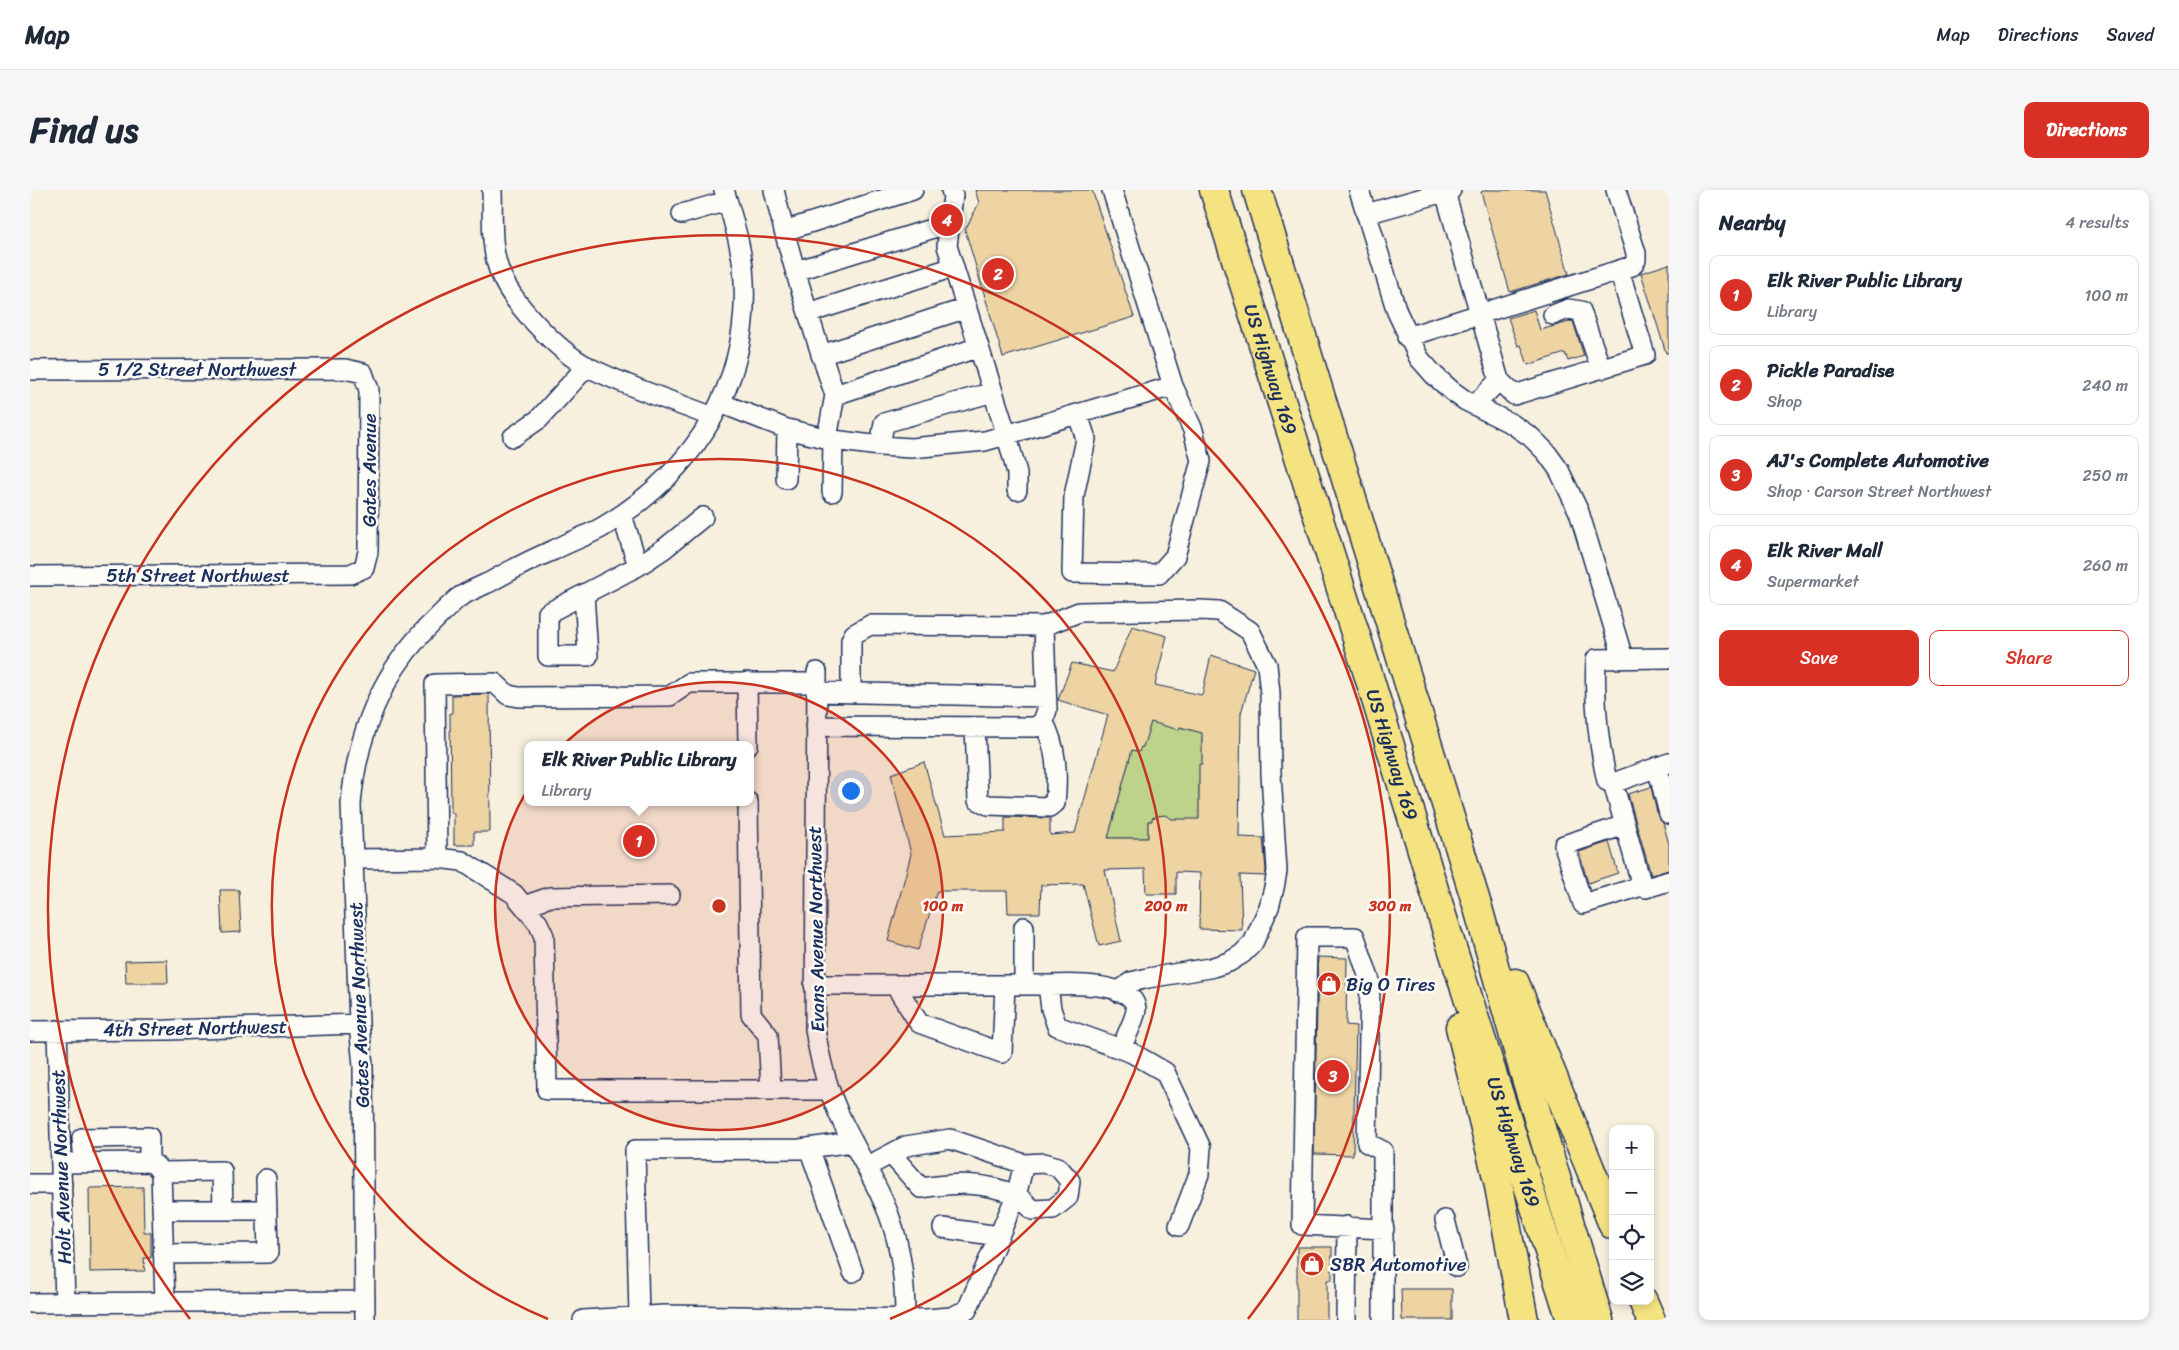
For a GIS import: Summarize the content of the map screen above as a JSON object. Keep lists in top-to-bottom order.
{
  "streets": {
    "highway": ["US Highway 169"],
    "street": [
      "5 1/2 Street Northwest",
      "Gates Avenue",
      "5th Street Northwest",
      "Evans Avenue Northwest",
      "Gates Avenue Northwest",
      "4th Street Northwest",
      "Holt Avenue Northwest"
    ]
  },
  "crossings": [
    ["5 1/2 Street Northwest", "Gates Avenue"],
    ["Gates Avenue", "5th Street Northwest"],
    ["Gates Avenue Northwest", "4th Street Northwest"],
    ["4th Street Northwest", "Holt Avenue Northwest"]
  ],
  "places": {
    "shop": ["Big O Tires", "SBR Automotive"]
  },
  "page": {
    "header": "Map",
    "nav": ["Map", "Directions", "Saved"],
    "title": "Find us",
    "buttons": [
      "Directions",
      ["Save", "Share"]
    ],
    "heading": ["Nearby", "4 results"],
    "pins": [
      "4",
      "2",
      "1",
      "3"
    ],
    "list": [
      {
        "mark": "1",
        "name": "Elk River Public Library",
        "note": "Library",
        "value": "100 m"
      },
      {
        "mark": "2",
        "name": "Pickle Paradise",
        "note": "Shop",
        "value": "240 m"
      },
      {
        "mark": "3",
        "name": "AJ's Complete Automotive",
        "note": "Shop · Carson Street Northwest",
        "value": "250 m"
      },
      {
        "mark": "4",
        "name": "Elk River Mall",
        "note": "Supermarket",
        "value": "260 m"
      }
    ],
    "popup": ["Elk River Public Library", "Library"],
    "map_buttons": ["+", "−"]
  },
  "rings": ["100 m", "200 m", "300 m"]
}
